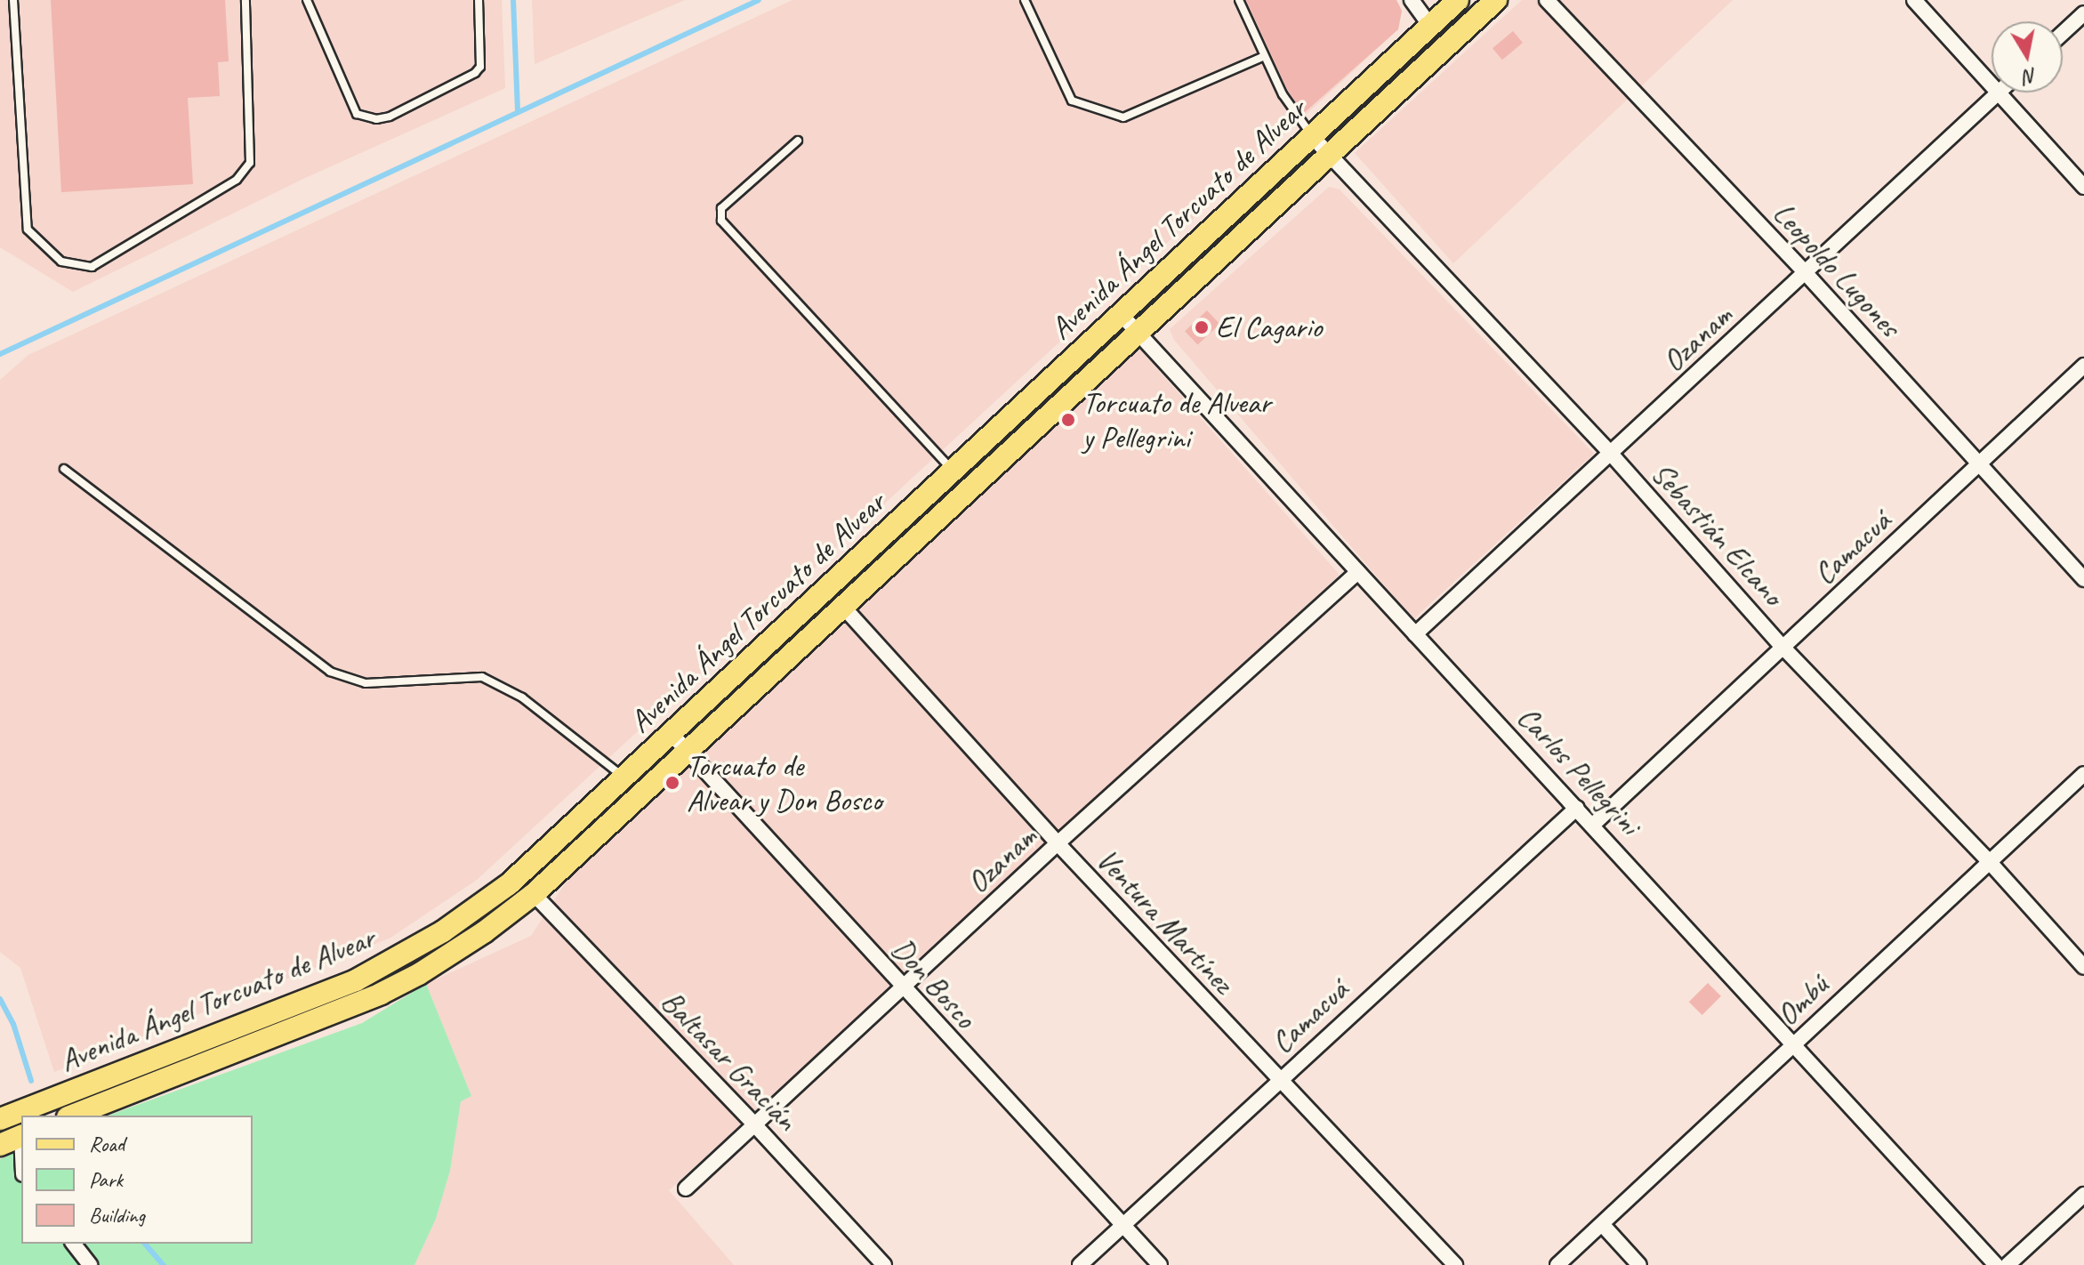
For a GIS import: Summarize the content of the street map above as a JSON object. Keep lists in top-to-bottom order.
{
  "streets": {
    "main road": ["Avenida Ángel Torcuato de Alvear"],
    "street": [
      "Leopoldo Lugones",
      "Ozanam",
      "Sebastián Elcano",
      "Camacuá",
      "Carlos Pellegrini",
      "Ventura Martínez",
      "Don Bosco",
      "Ombú",
      "Baltasar Gracián"
    ]
  },
  "crossings": [
    ["Avenida Ángel Torcuato de Alvear", "Sebastián Elcano"],
    ["Avenida Ángel Torcuato de Alvear", "Carlos Pellegrini"],
    ["Avenida Ángel Torcuato de Alvear", "Ventura Martínez"],
    ["Avenida Ángel Torcuato de Alvear", "Don Bosco"],
    ["Avenida Ángel Torcuato de Alvear", "Baltasar Gracián"],
    ["Leopoldo Lugones", "Ozanam"],
    ["Leopoldo Lugones", "Camacuá"],
    ["Ozanam", "Sebastián Elcano"],
    ["Ozanam", "Carlos Pellegrini"],
    ["Ozanam", "Ventura Martínez"],
    ["Ozanam", "Don Bosco"],
    ["Ozanam", "Baltasar Gracián"],
    ["Sebastián Elcano", "Camacuá"],
    ["Sebastián Elcano", "Ombú"],
    ["Camacuá", "Carlos Pellegrini"],
    ["Camacuá", "Ventura Martínez"],
    ["Camacuá", "Don Bosco"],
    ["Carlos Pellegrini", "Ombú"]
  ],
  "places": ["El Cagario", "Torcuato de Alvear y Pellegrini", "Torcuato de Alvear y Don Bosco"],
  "legend": ["Road", "Park", "Building"],
  "north": "bottom"
}
